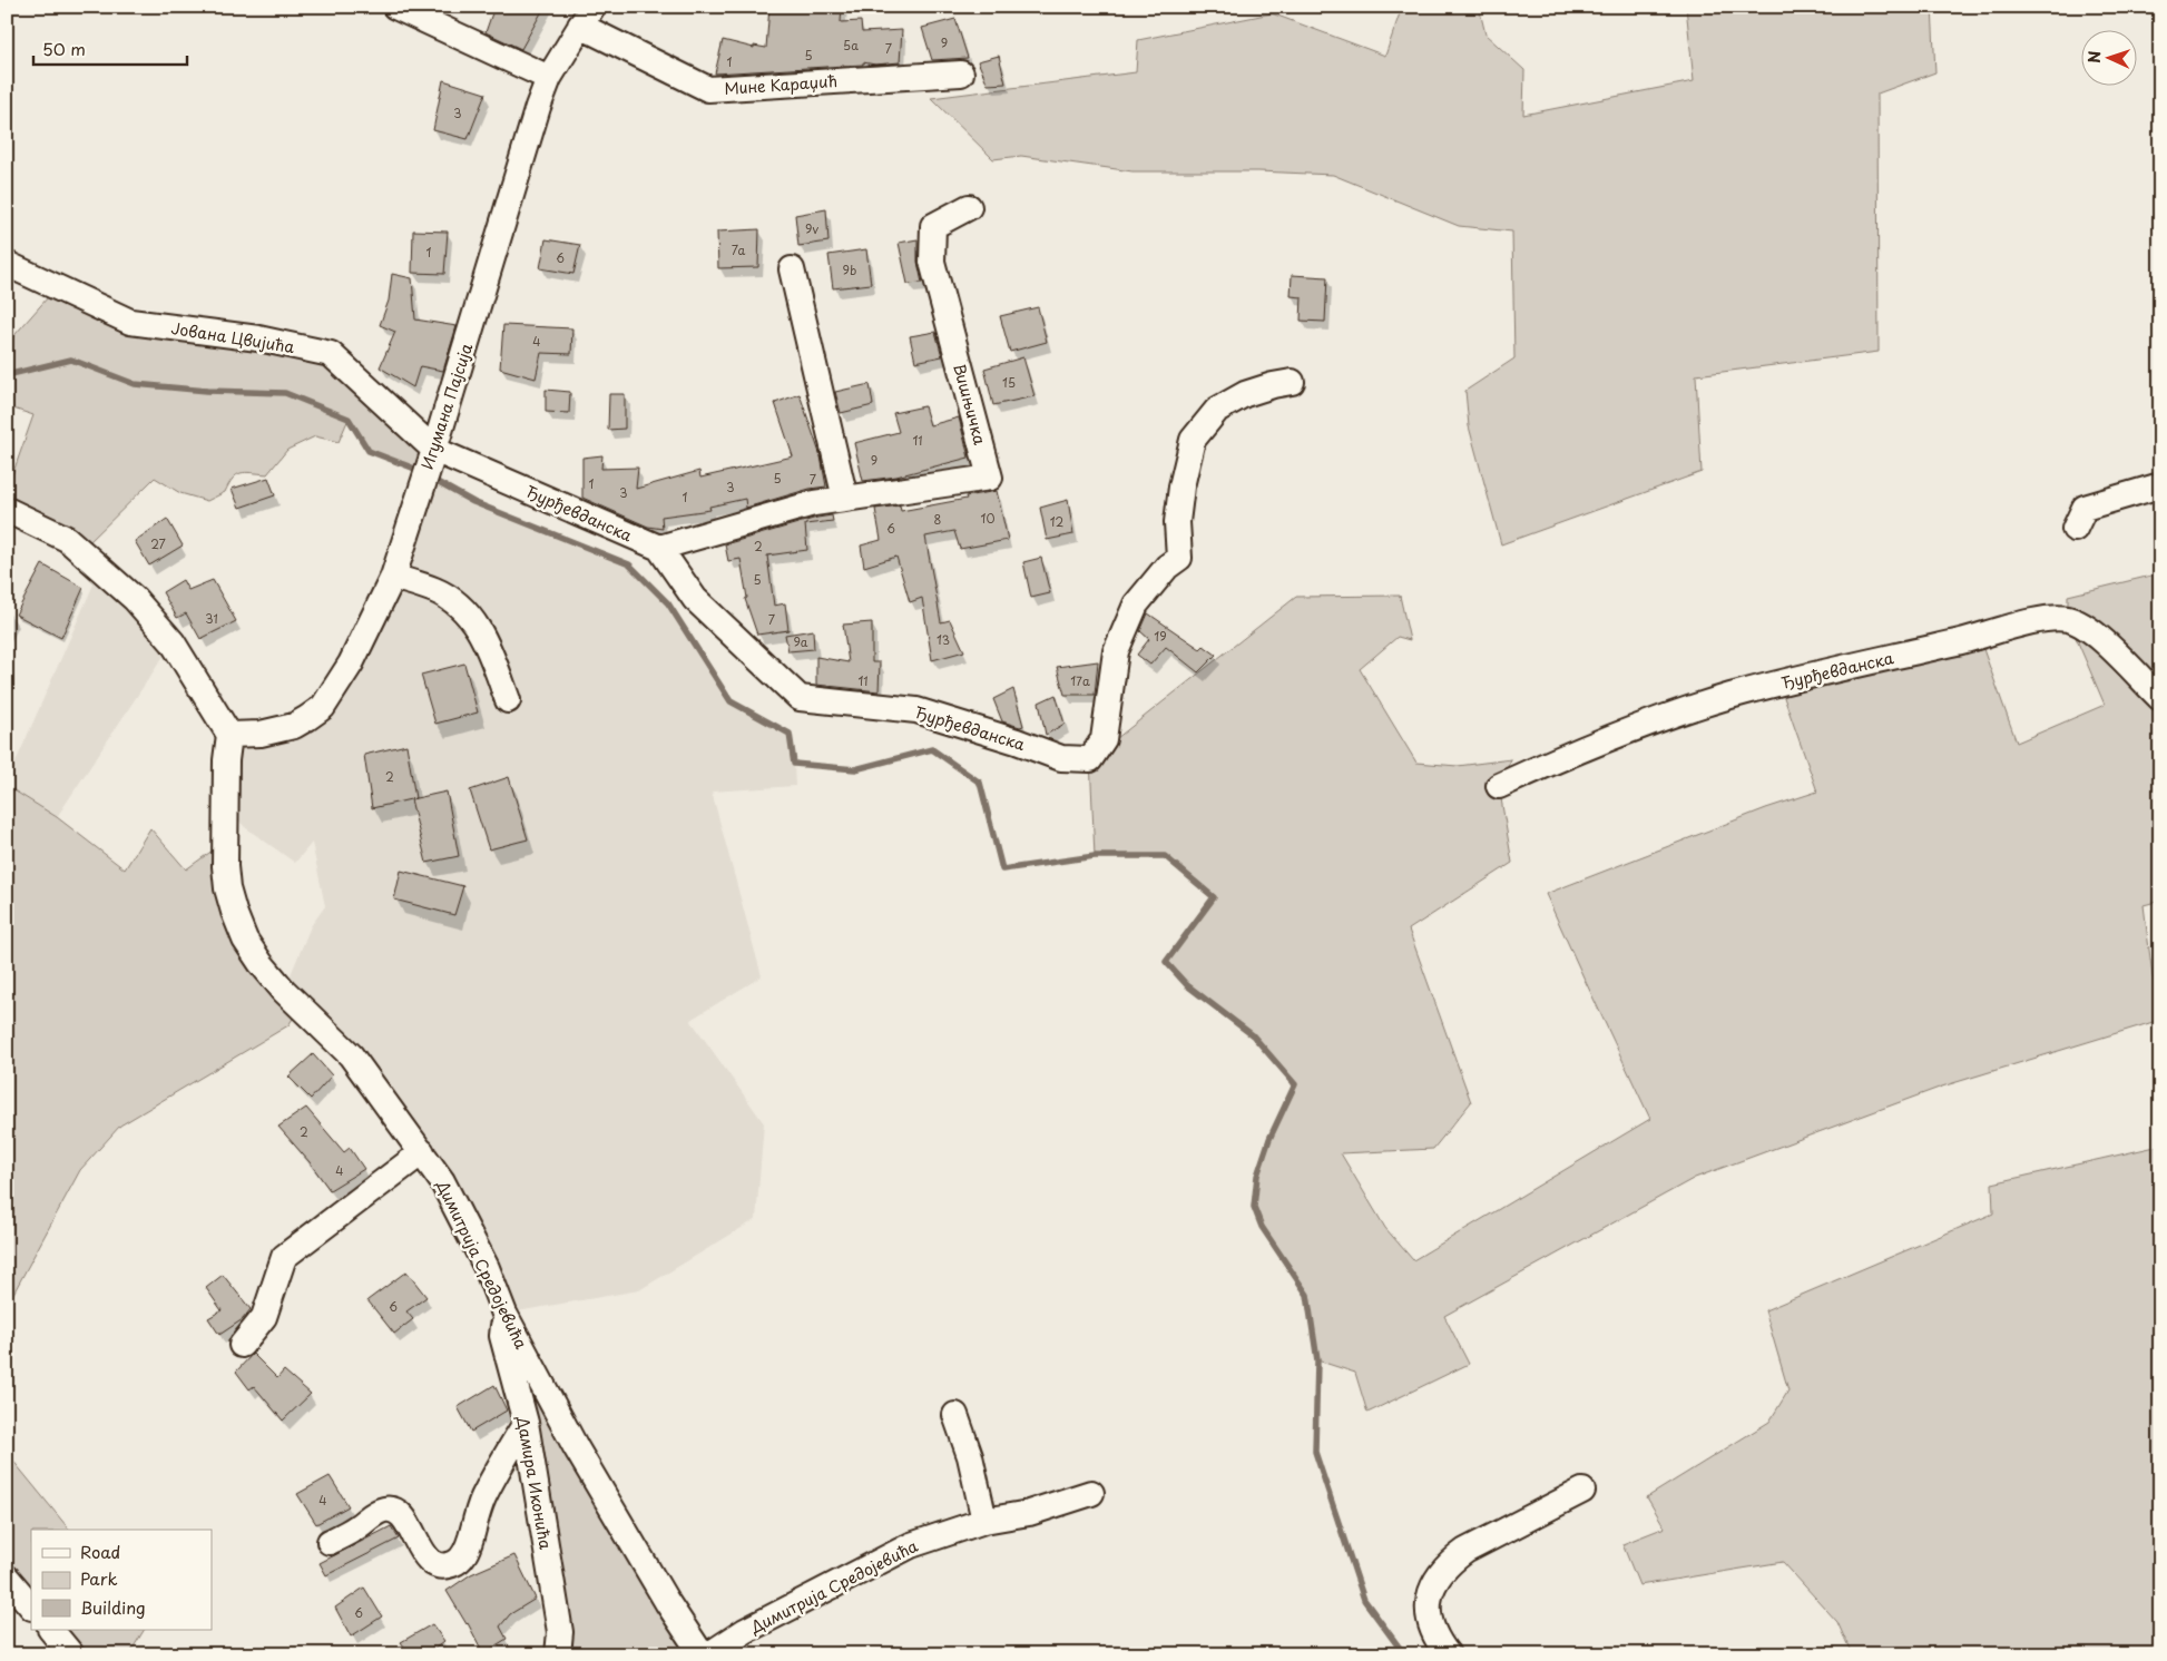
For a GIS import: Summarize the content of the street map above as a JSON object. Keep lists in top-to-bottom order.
{
  "streets": {
    "street": [
      "Мине Караџић",
      "Јована Цвијића",
      "Вишњичка",
      "Игумана Пајсија",
      "Ђурђевданска",
      "Димитрија Средојевића",
      "Дамира Иконића"
    ]
  },
  "crossings": [
    ["Мине Караџић", "Игумана Пајсија"],
    ["Јована Цвијића", "Игумана Пајсија"],
    ["Јована Цвијића", "Ђурђевданска"],
    ["Вишњичка", "Ђурђевданска"],
    ["Игумана Пајсија", "Ђурђевданска"],
    ["Игумана Пајсија", "Димитрија Средојевића"],
    ["Димитрија Средојевића", "Дамира Иконића"]
  ],
  "house_numbers": [
    "9",
    "5a",
    "7",
    "5",
    "1",
    "3",
    "9v",
    "7a",
    "1",
    "6",
    "9b",
    "4",
    "15",
    "11",
    "9",
    "5",
    "7",
    "1",
    "3",
    "3",
    "1",
    "10",
    "8",
    "12",
    "6",
    "27",
    "2",
    "5",
    "31",
    "7",
    "19",
    "13",
    "9a",
    "11",
    "17a",
    "2",
    "2",
    "4",
    "6",
    "4",
    "6"
  ],
  "legend": ["Road", "Park", "Building"],
  "scale_bar": "50 m",
  "north": "left"
}
